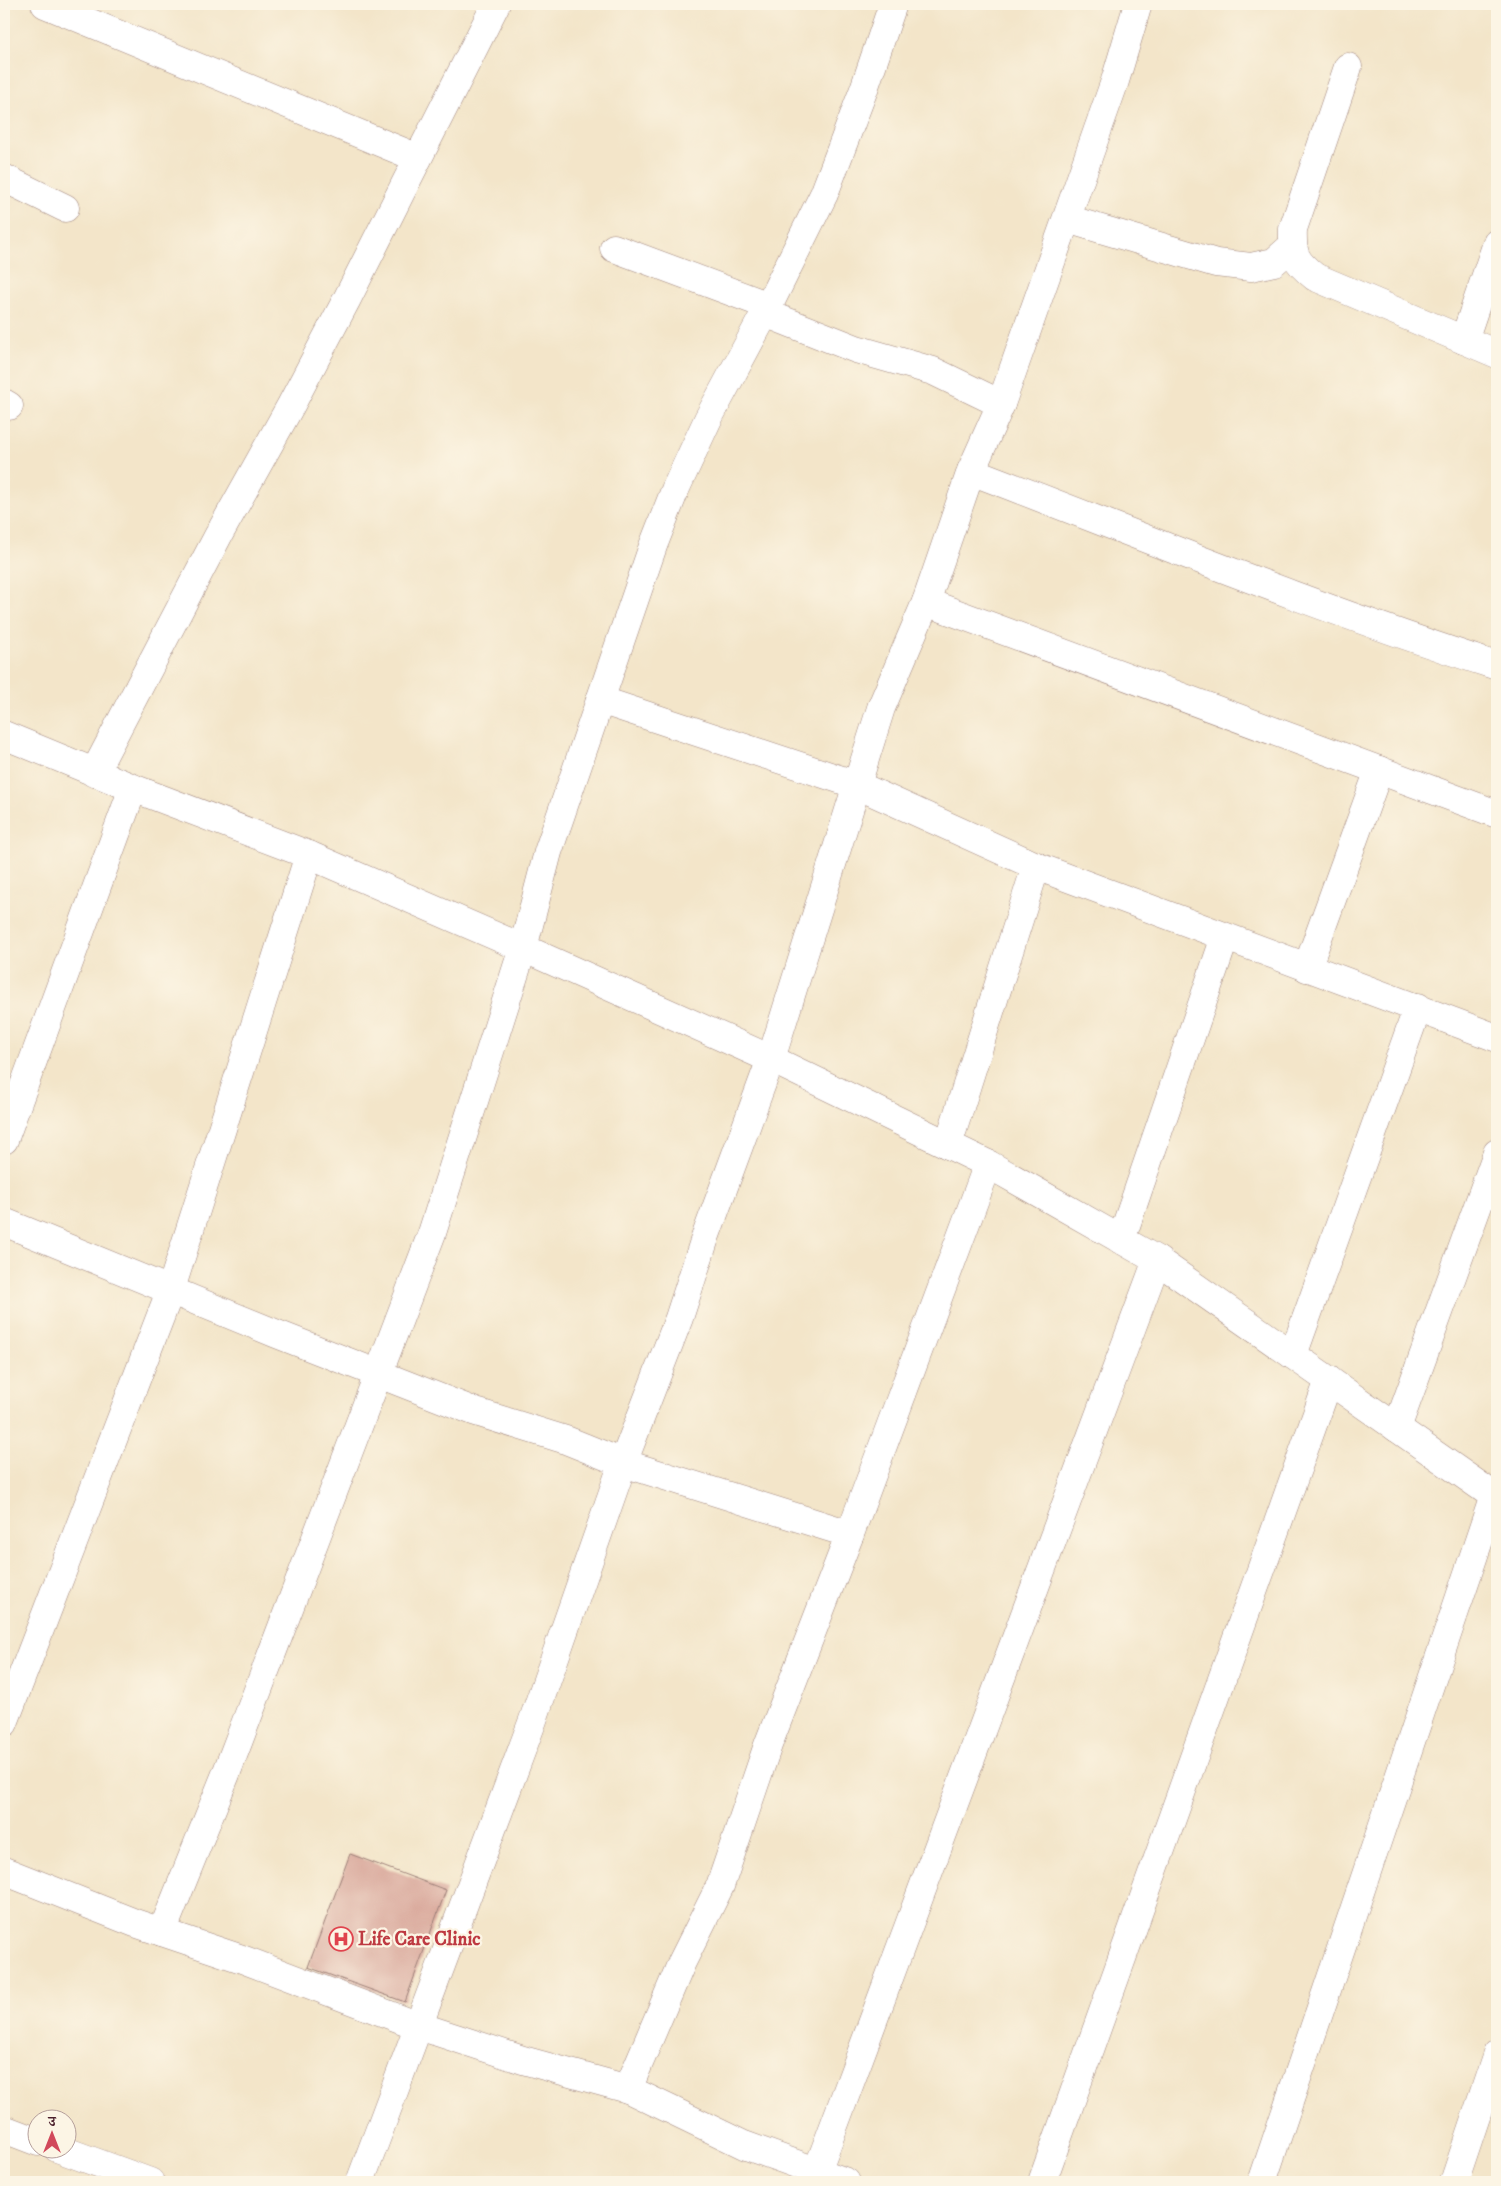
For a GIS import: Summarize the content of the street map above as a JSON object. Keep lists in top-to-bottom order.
{
  "places": {
    "hospital": ["Life Care Clinic"]
  },
  "north": "top"
}
